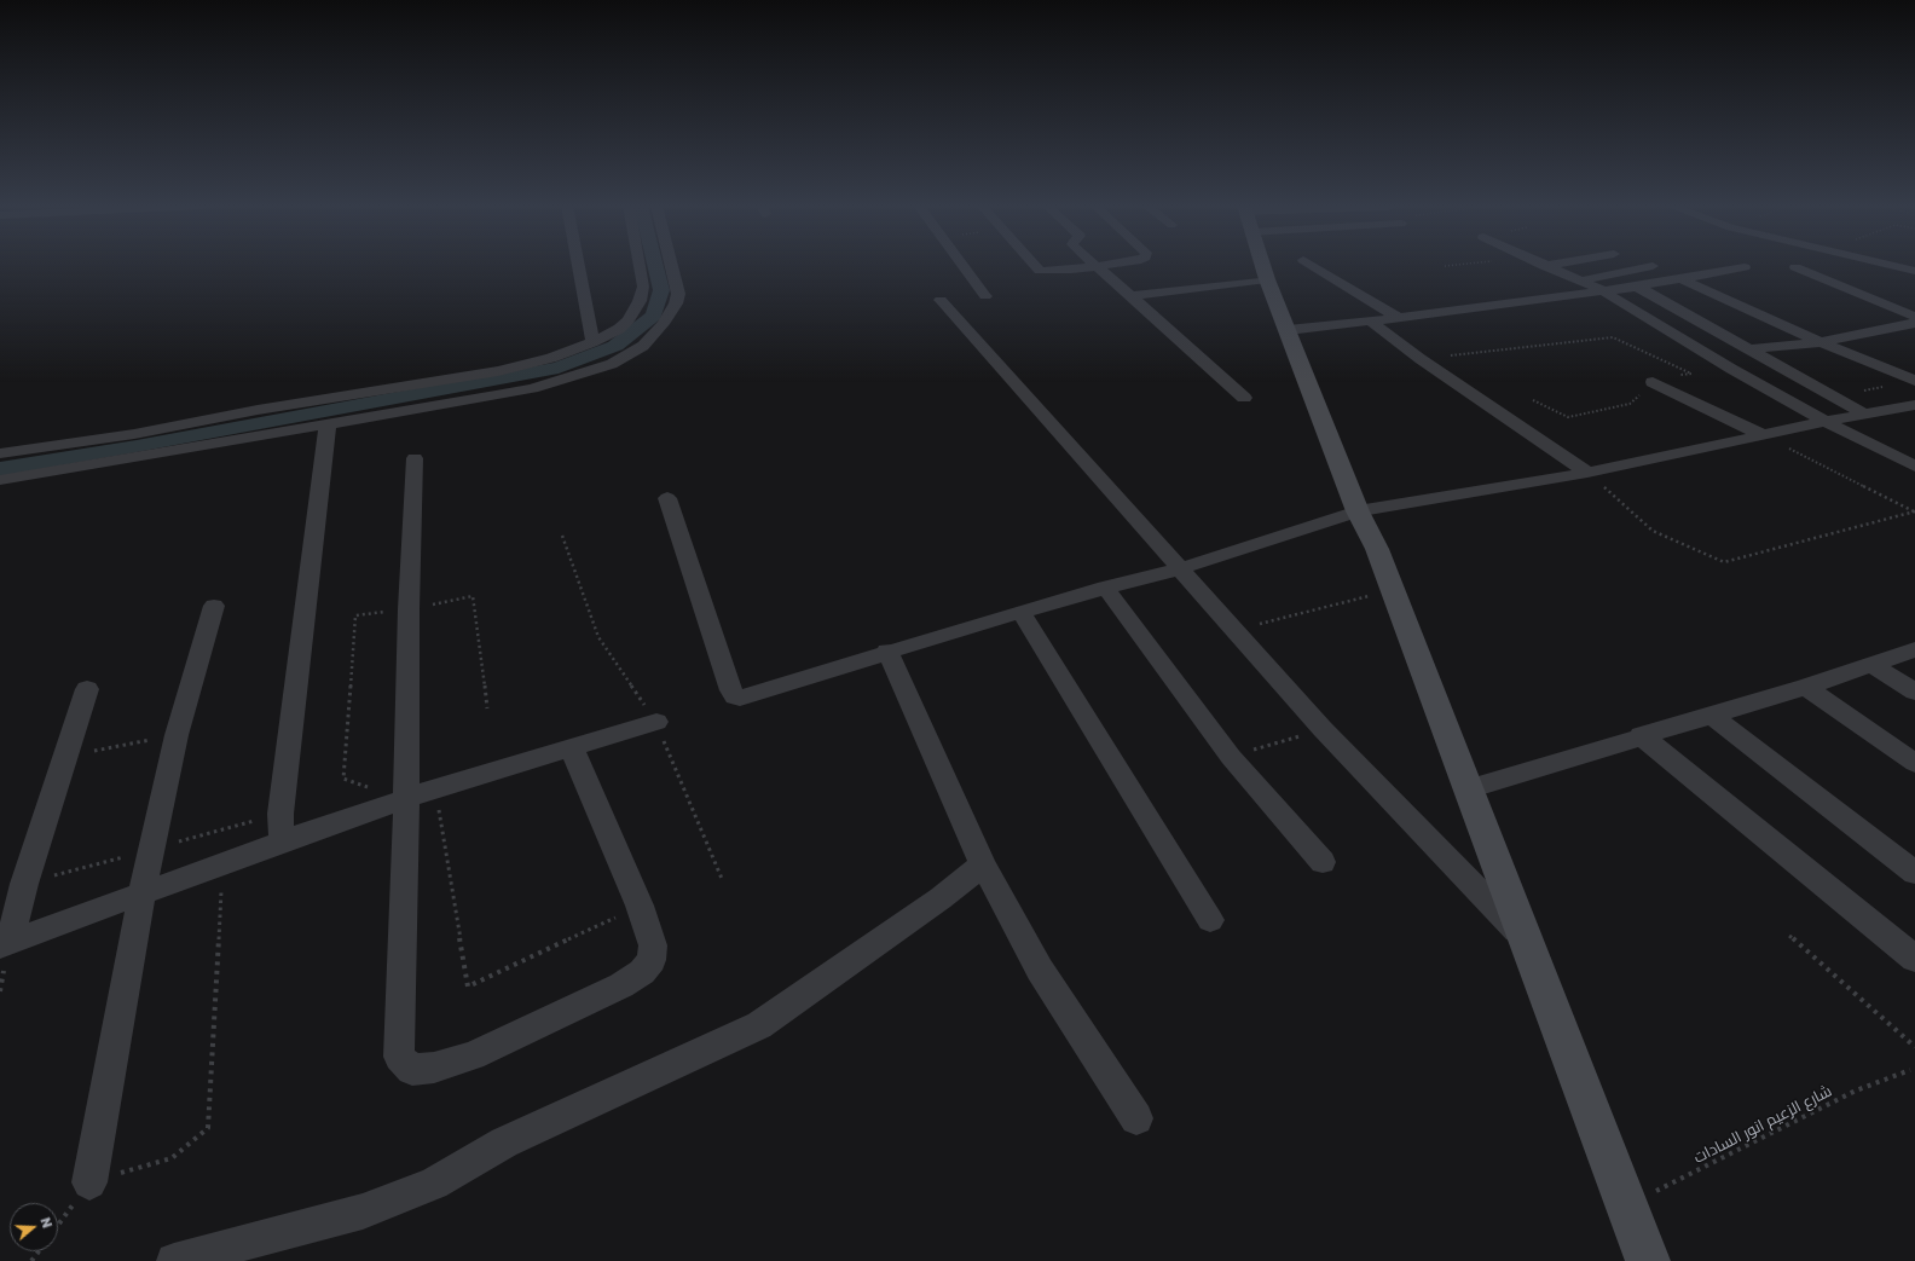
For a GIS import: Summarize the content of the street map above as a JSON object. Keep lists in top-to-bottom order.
{
  "streets": {
    "path": ["شارع الزعيم انور السادات"]
  },
  "north": "right"
}
